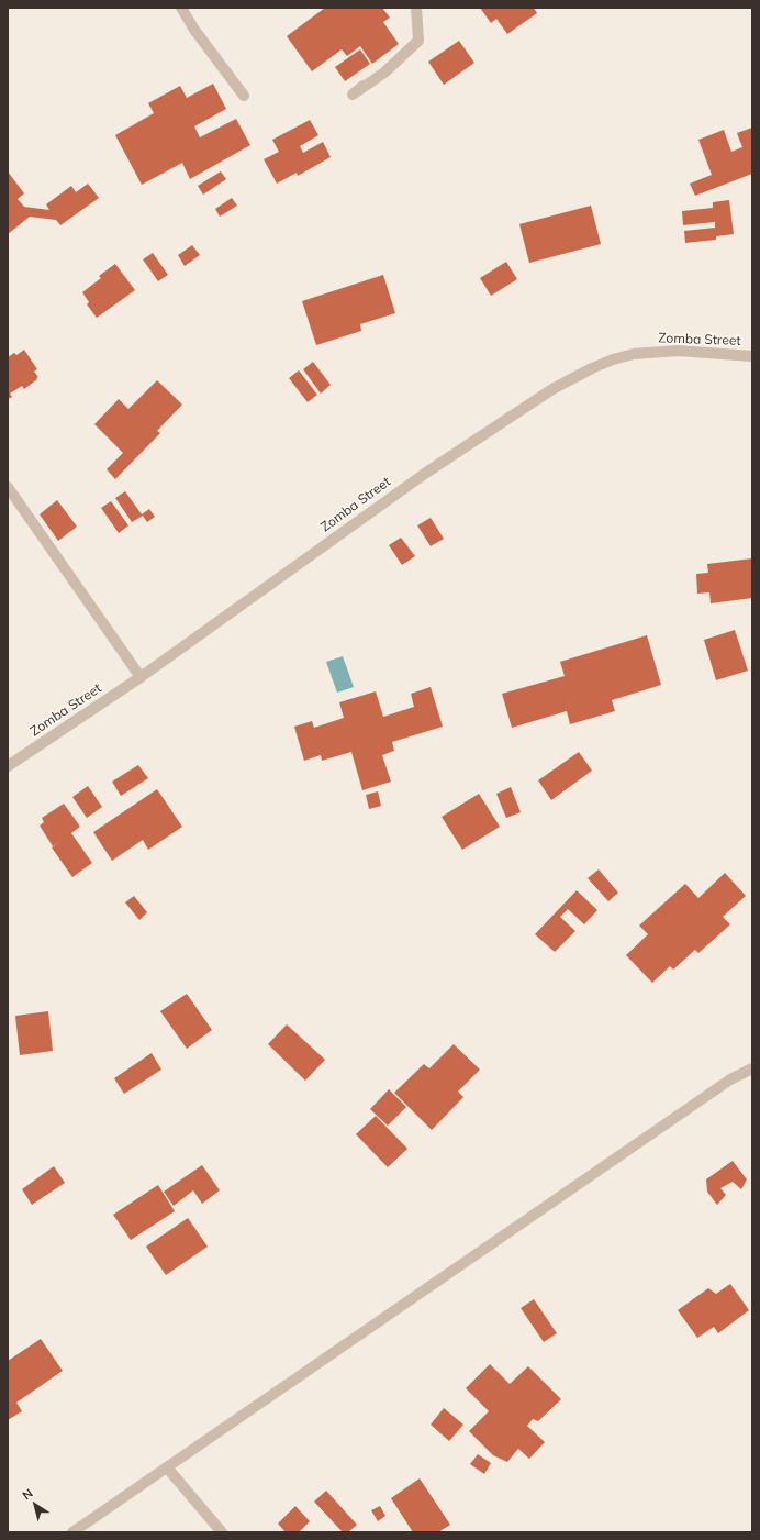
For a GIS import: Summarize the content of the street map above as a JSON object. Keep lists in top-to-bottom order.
{
  "streets": {
    "street": ["Zomba Street"]
  },
  "north": "top left"
}
